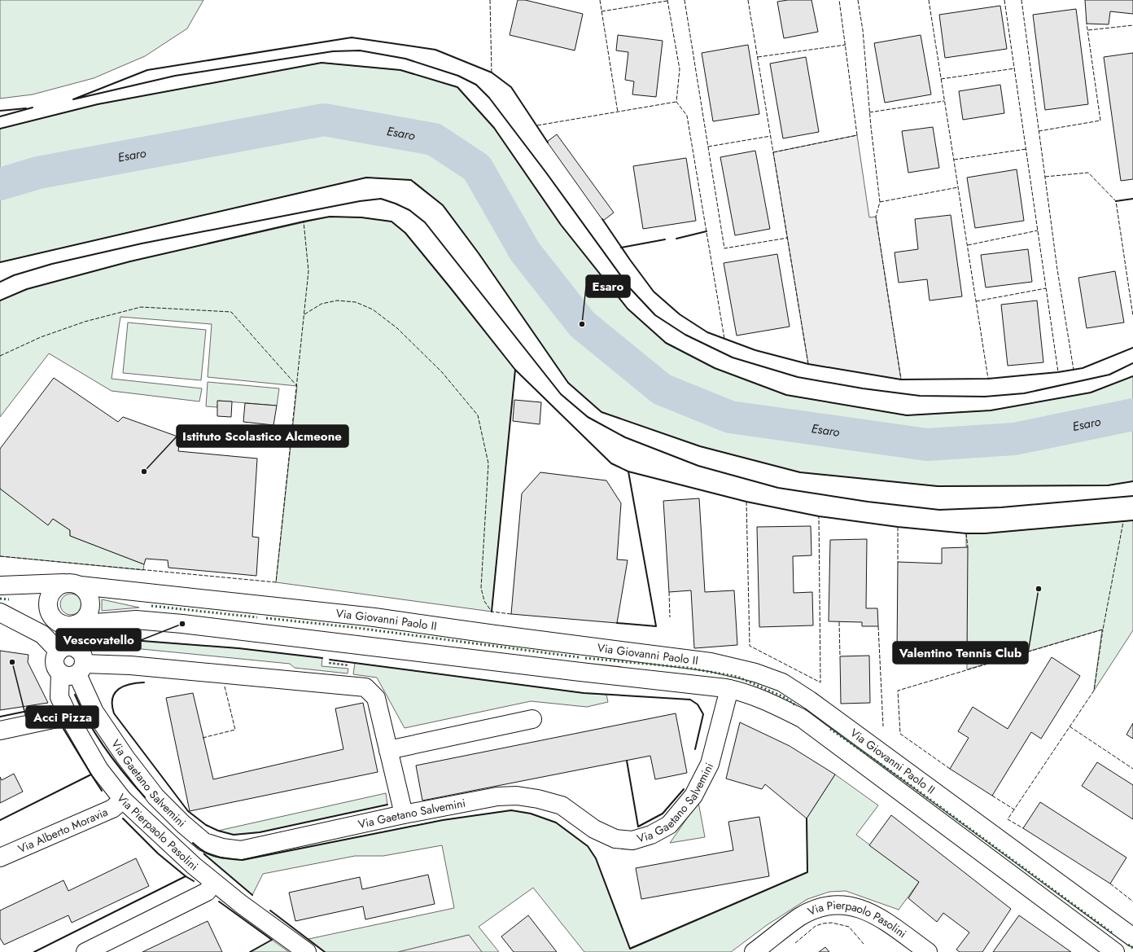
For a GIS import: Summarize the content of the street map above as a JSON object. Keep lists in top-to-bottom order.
{
  "streets": {
    "street": [
      "Via Giovanni Paolo II",
      "Via Gaetano Salvemini",
      "Via Alberto Moravia",
      "Via Pierpaolo Pasolini"
    ]
  },
  "crossings": [
    ["Via Giovanni Paolo II", "Via Gaetano Salvemini"],
    ["Via Gaetano Salvemini", "Via Pierpaolo Pasolini"],
    ["Via Alberto Moravia", "Via Pierpaolo Pasolini"]
  ],
  "water": ["Esaro"],
  "places": [
    "Esaro",
    "Istituto Scolastico Alcmeone",
    "Valentino Tennis Club",
    "Vescovatello",
    "Acci Pizza"
  ]
}
